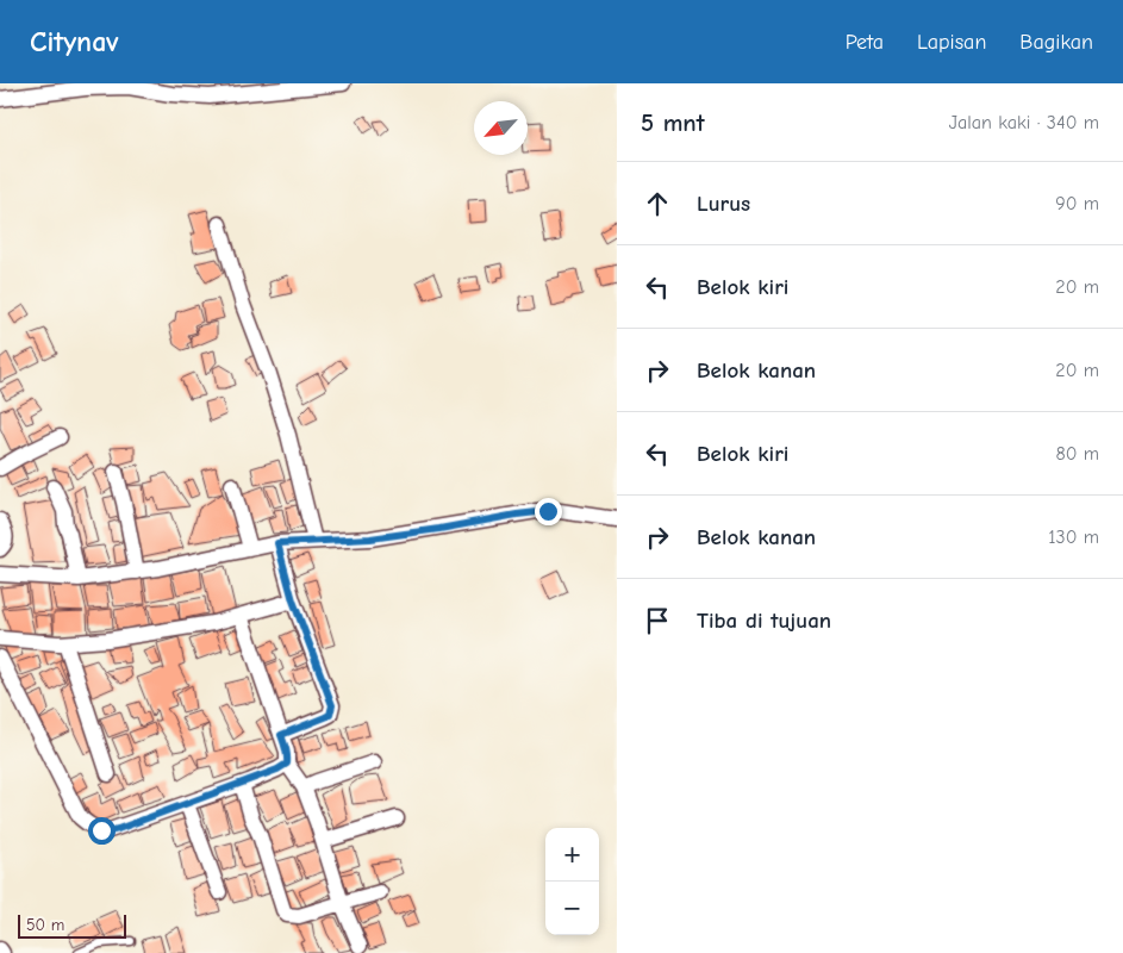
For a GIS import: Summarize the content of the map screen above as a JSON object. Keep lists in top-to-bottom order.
{
  "scale_bar": "50 m",
  "north": "bottom left",
  "page": {
    "header": "Citynav",
    "nav": ["Peta", "Lapisan", "Bagikan"],
    "heading": ["5 mnt", "Jalan kaki · 340 m"],
    "list": [
      ["Lurus", "90 m"],
      ["Belok kiri", "20 m"],
      ["Belok kanan", "20 m"],
      ["Belok kiri", "80 m"],
      ["Belok kanan", "130 m"],
      "Tiba di tujuan"
    ],
    "map_buttons": ["+", "−"],
    "scale": "50 m"
  }
}
